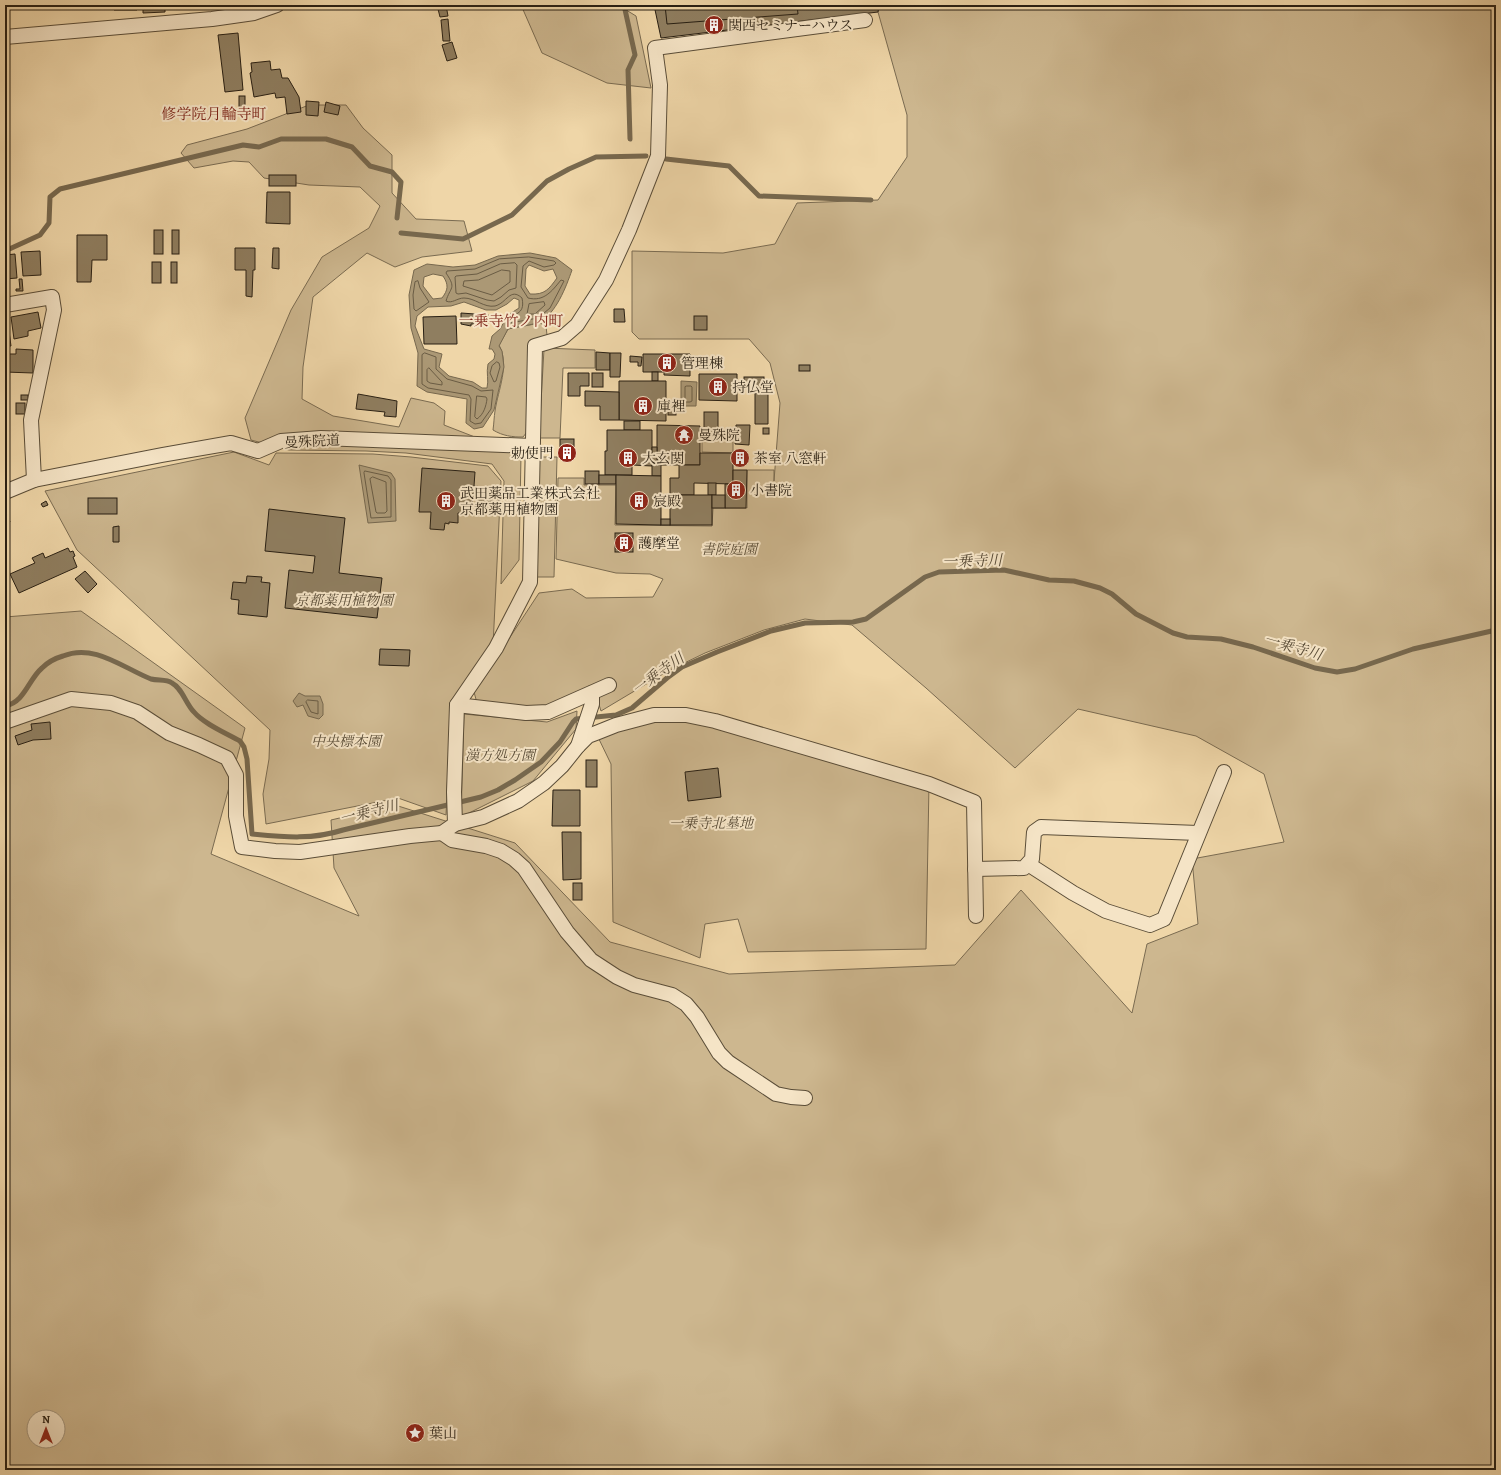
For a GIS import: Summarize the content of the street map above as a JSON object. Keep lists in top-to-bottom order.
{
  "streets": {
    "street": ["曼殊院道"]
  },
  "districts": ["修学院月輪寺町", "一乗寺竹ノ内町"],
  "water": ["一乗寺川"],
  "parks": [
    "書院庭園",
    "京都薬用植物園",
    "中央標本園",
    "漢方処方園",
    "一乗寺北墓地"
  ],
  "places": {
    "building": [
      "関西セミナーハウス",
      "管理棟",
      "持仏堂",
      "庫裡",
      "勅使門",
      "大玄関",
      "茶室 八窓軒",
      "小書院",
      "武田薬品工業株式会社 京都薬用植物園",
      "宸殿",
      "護摩堂"
    ],
    "temple": ["曼殊院"],
    "place": ["葉山"]
  },
  "north": "top"
}
